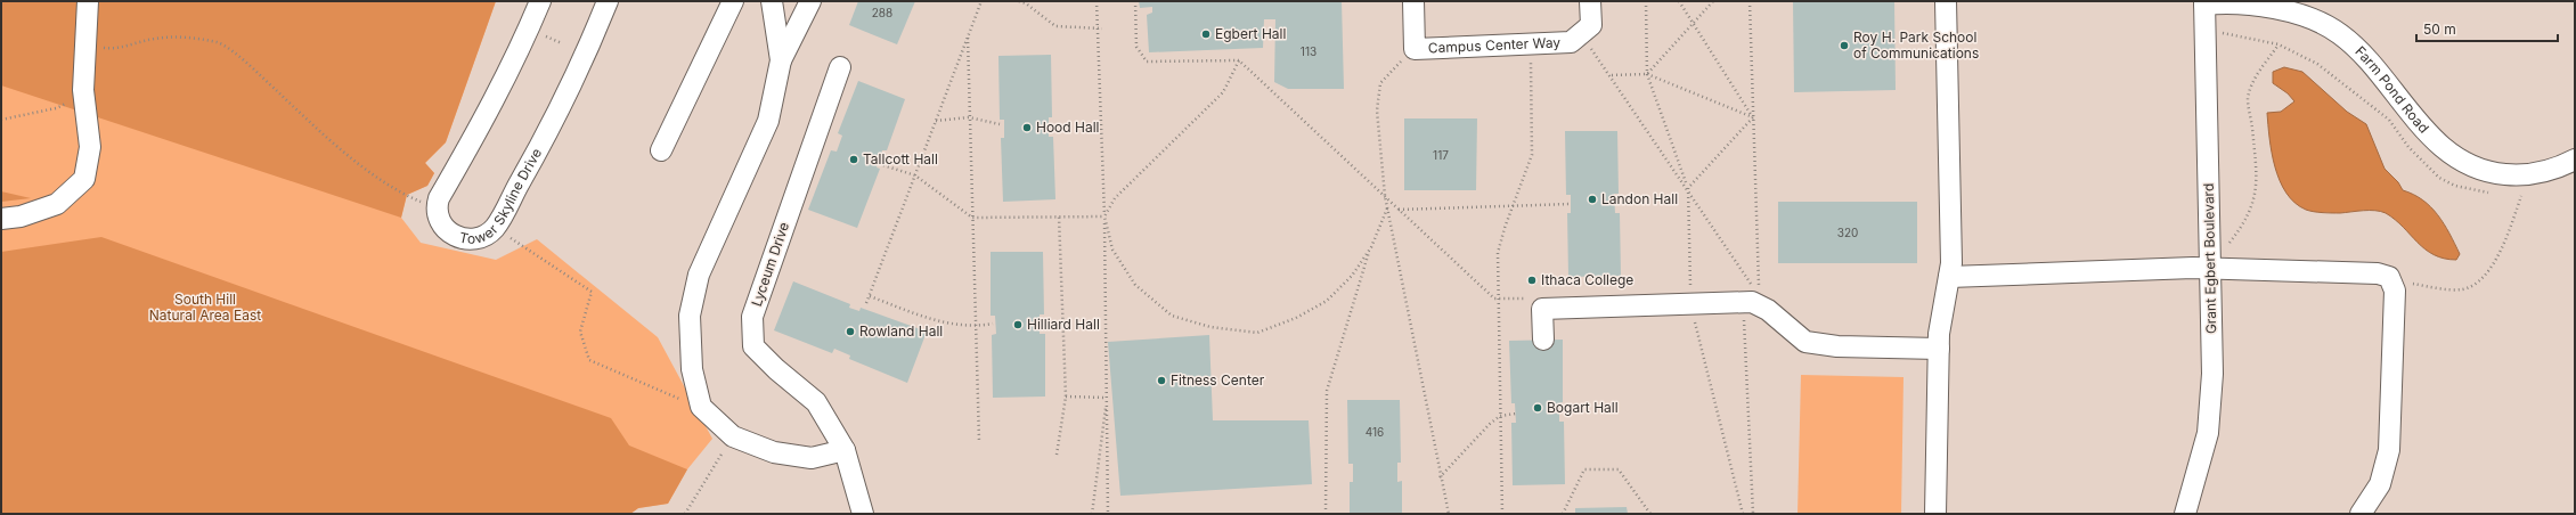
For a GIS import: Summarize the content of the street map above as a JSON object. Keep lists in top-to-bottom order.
{
  "streets": {
    "street": [
      "Campus Center Way",
      "Farm Pond Road",
      "Tower Skyline Drive",
      "Grant Egbert Boulevard",
      "Lyceum Drive"
    ]
  },
  "crossings": [
    ["Farm Pond Road", "Grant Egbert Boulevard"]
  ],
  "parks": ["South Hill Natural Area East"],
  "places": [
    "Egbert Hall",
    "Roy H. Park School of Communications",
    "Hood Hall",
    "Tallcott Hall",
    "Landon Hall",
    "Ithaca College",
    "Hilliard Hall",
    "Rowland Hall",
    "Fitness Center",
    "Bogart Hall"
  ],
  "house_numbers": [
    "288",
    "113",
    "117",
    "320",
    "416"
  ],
  "scale_bar": "50 m"
}
